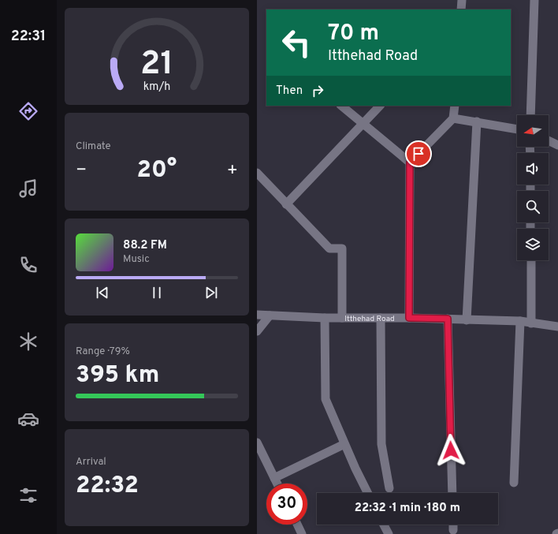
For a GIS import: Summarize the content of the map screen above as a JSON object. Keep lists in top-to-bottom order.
{
  "streets": {
    "street": ["Itthehad Road"]
  },
  "north": "left",
  "page": {
    "tabs": "22:31",
    "turn": ["70 m", "Itthehad Road"],
    "then": "Then",
    "tile": [
      "Climate",
      ["Range · 79%", "395 km"],
      ["Arrival", "22:32"]
    ],
    "heat": ["−", "20°", "+"],
    "song": ["88.2 FM", "Music"],
    "limit": "30",
    "trip": "22:32 · 1 min · 180 m",
    "gauge": ["21", "km/h"]
  }
}
